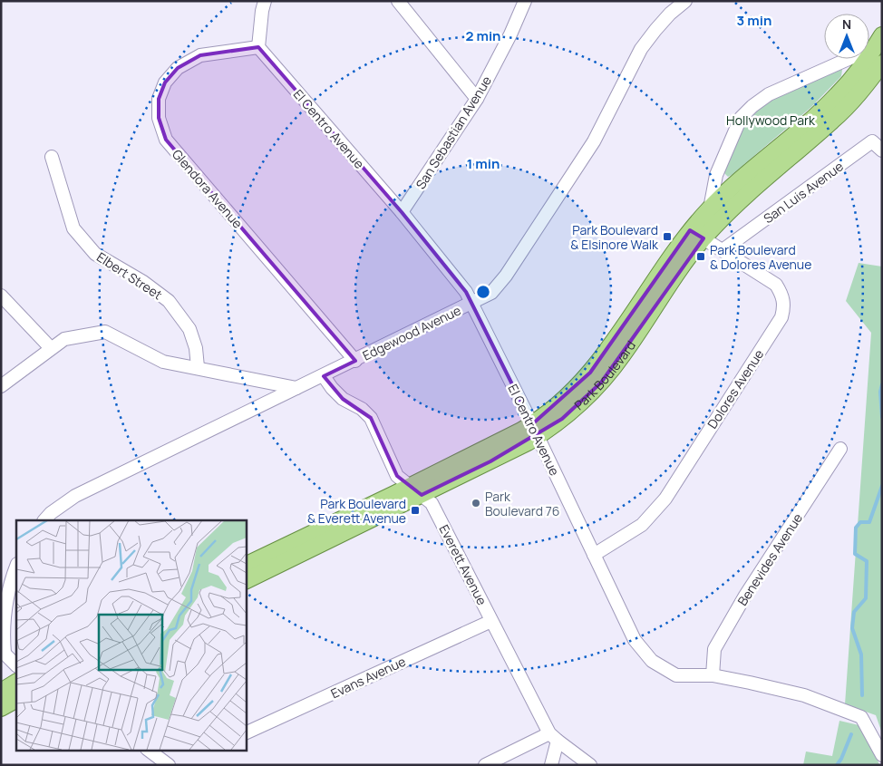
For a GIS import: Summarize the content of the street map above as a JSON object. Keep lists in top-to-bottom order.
{
  "streets": {
    "main road": ["Park Boulevard"],
    "street": [
      "El Centro Avenue",
      "San Sebastian Avenue",
      "Glendora Avenue",
      "San Luis Avenue",
      "Elbert Street",
      "Edgewood Avenue",
      "Dolores Avenue",
      "Benevides Avenue",
      "Everett Avenue",
      "Evans Avenue"
    ]
  },
  "crossings": [
    ["El Centro Avenue", "San Sebastian Avenue"],
    ["El Centro Avenue", "Glendora Avenue"],
    ["El Centro Avenue", "Edgewood Avenue"],
    ["El Centro Avenue", "Park Boulevard"],
    ["El Centro Avenue", "Dolores Avenue"],
    ["El Centro Avenue", "Benevides Avenue"],
    ["Glendora Avenue", "Edgewood Avenue"],
    ["San Luis Avenue", "Dolores Avenue"],
    ["Edgewood Avenue", "Everett Avenue"],
    ["Park Boulevard", "Dolores Avenue"],
    ["Park Boulevard", "Everett Avenue"],
    ["Everett Avenue", "Evans Avenue"]
  ],
  "parks": ["Hollywood Park"],
  "places": {
    "transit": ["Park Boulevard & Elsinore Walk", "Park Boulevard & Dolores Avenue", "Park Boulevard & Everett Avenue"],
    "other": ["Park Boulevard 76"]
  },
  "north": "top",
  "rings": ["3 min", "2 min", "1 min"]
}
